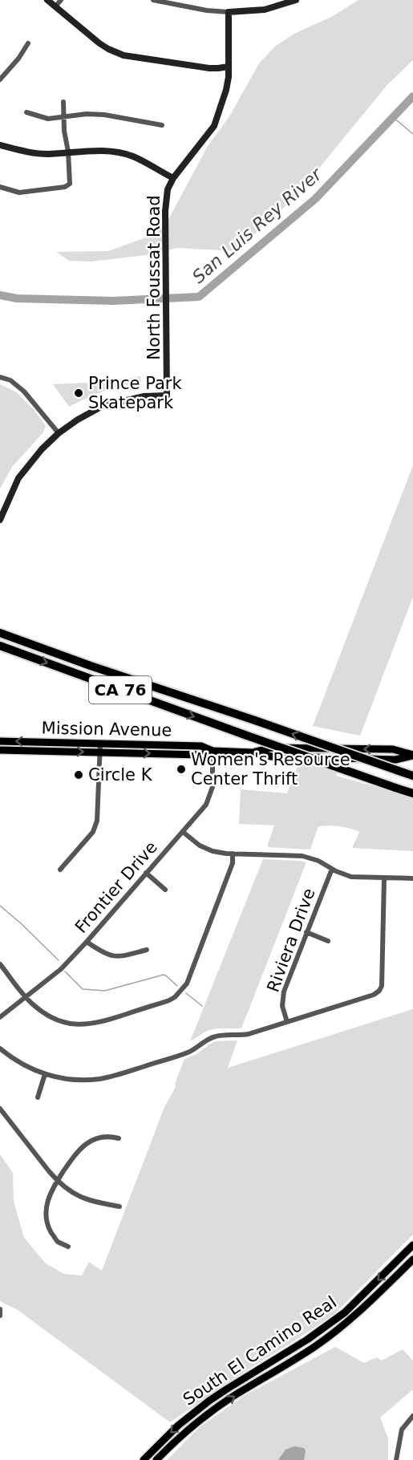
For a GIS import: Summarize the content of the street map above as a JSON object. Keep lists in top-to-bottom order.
{
  "streets": {
    "highway": ["CA 76"],
    "main road": ["North Foussat Road", "Mission Avenue", "South El Camino Real"],
    "street": ["Frontier Drive", "Riviera Drive"]
  },
  "crossings": [
    ["Mission Avenue", "Frontier Drive"]
  ],
  "water": ["San Luis Rey River"],
  "places": ["Prince Park Skatepark", "Women's Resource Center Thrift", "Circle K"]
}
